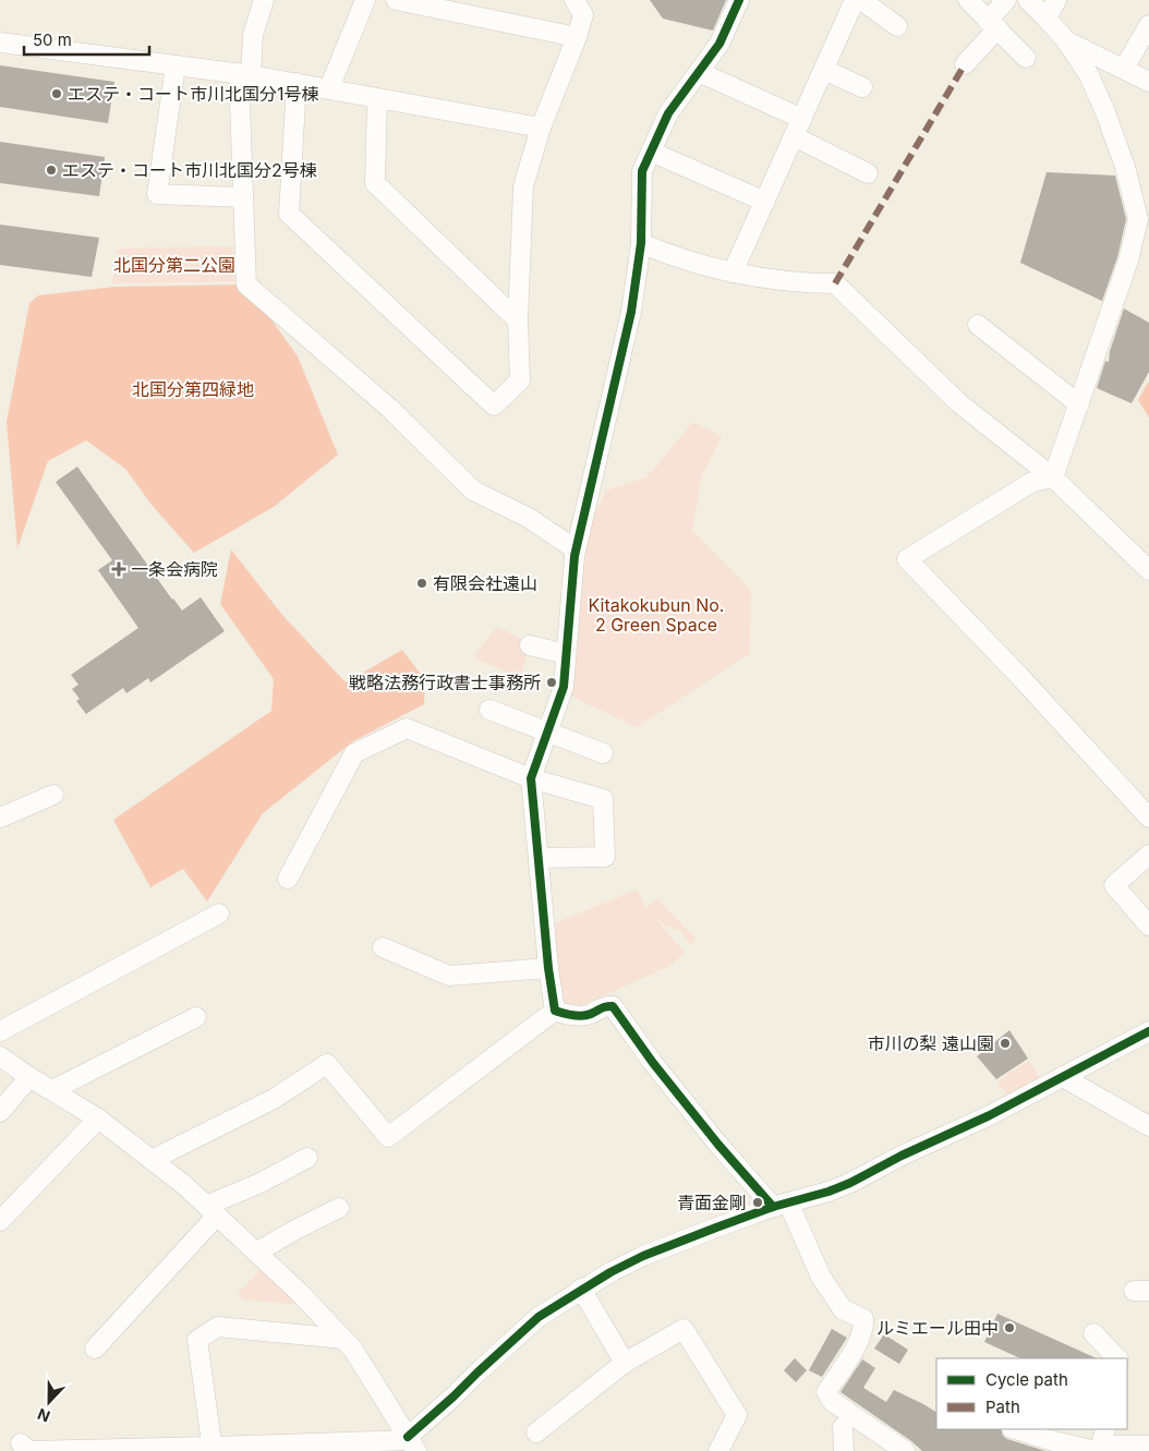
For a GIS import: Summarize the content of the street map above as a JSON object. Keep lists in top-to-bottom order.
{
  "parks": ["北国分第二公園", "北国分第四緑地", "Kitakokubun No. 2 Green Space"],
  "places": {
    "other": [
      "エステ・コート市川北国分1号棟",
      "エステ・コート市川北国分2号棟",
      "有限会社遠山",
      "戦略法務行政書士事務所",
      "市川の梨 遠山園",
      "青面金剛",
      "ルミエール田中"
    ],
    "health": ["一条会病院"]
  },
  "legend": ["Cycle path", "Path"],
  "scale_bar": "50 m",
  "north": "bottom"
}
